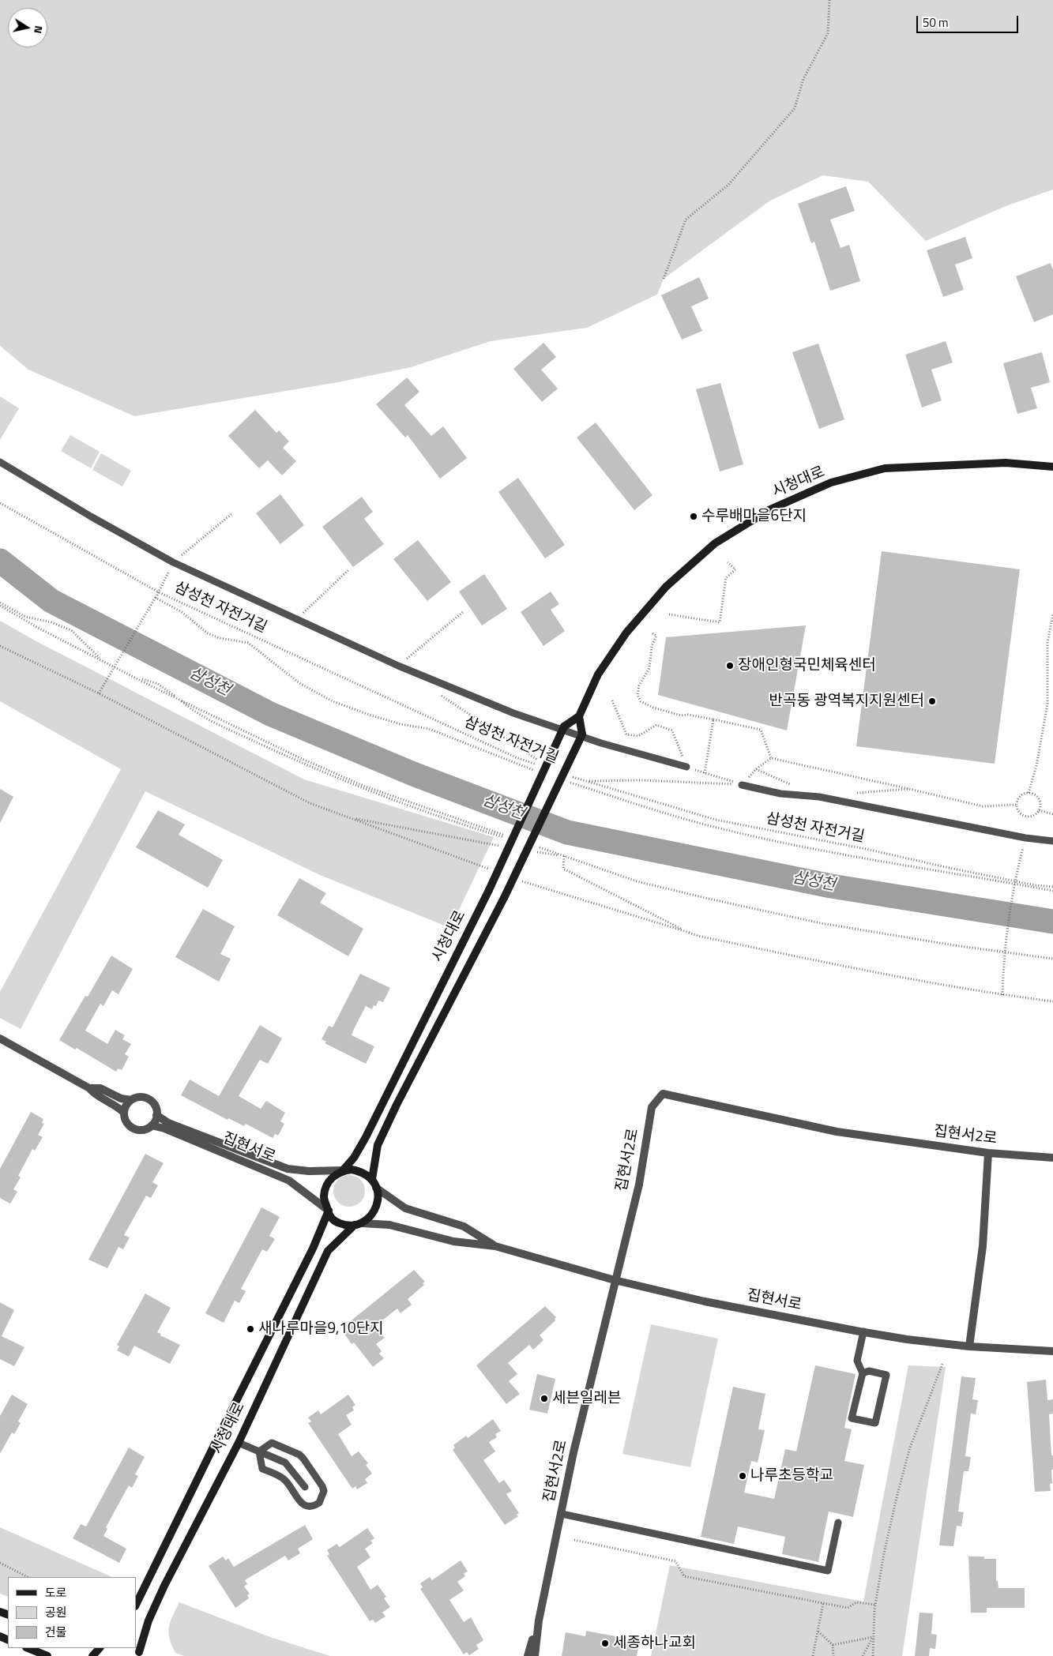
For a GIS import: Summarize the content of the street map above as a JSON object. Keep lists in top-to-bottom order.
{
  "streets": {
    "street": ["시청대로", "집현서2로", "집현서로"],
    "path": ["삼성천 자전거길"]
  },
  "crossings": [
    ["시청대로", "집현서로"],
    ["집현서2로", "집현서로"]
  ],
  "water": ["삼성천"],
  "places": [
    "수루배마을6단지",
    "장애인형국민체육센터",
    "반곡동 광역복지지원센터",
    "새나루마을9,10단지",
    "세븐일레븐",
    "나루초등학교",
    "세종하나교회"
  ],
  "legend": ["도로", "공원", "건물"],
  "scale_bar": "50 m",
  "north": "right"
}
